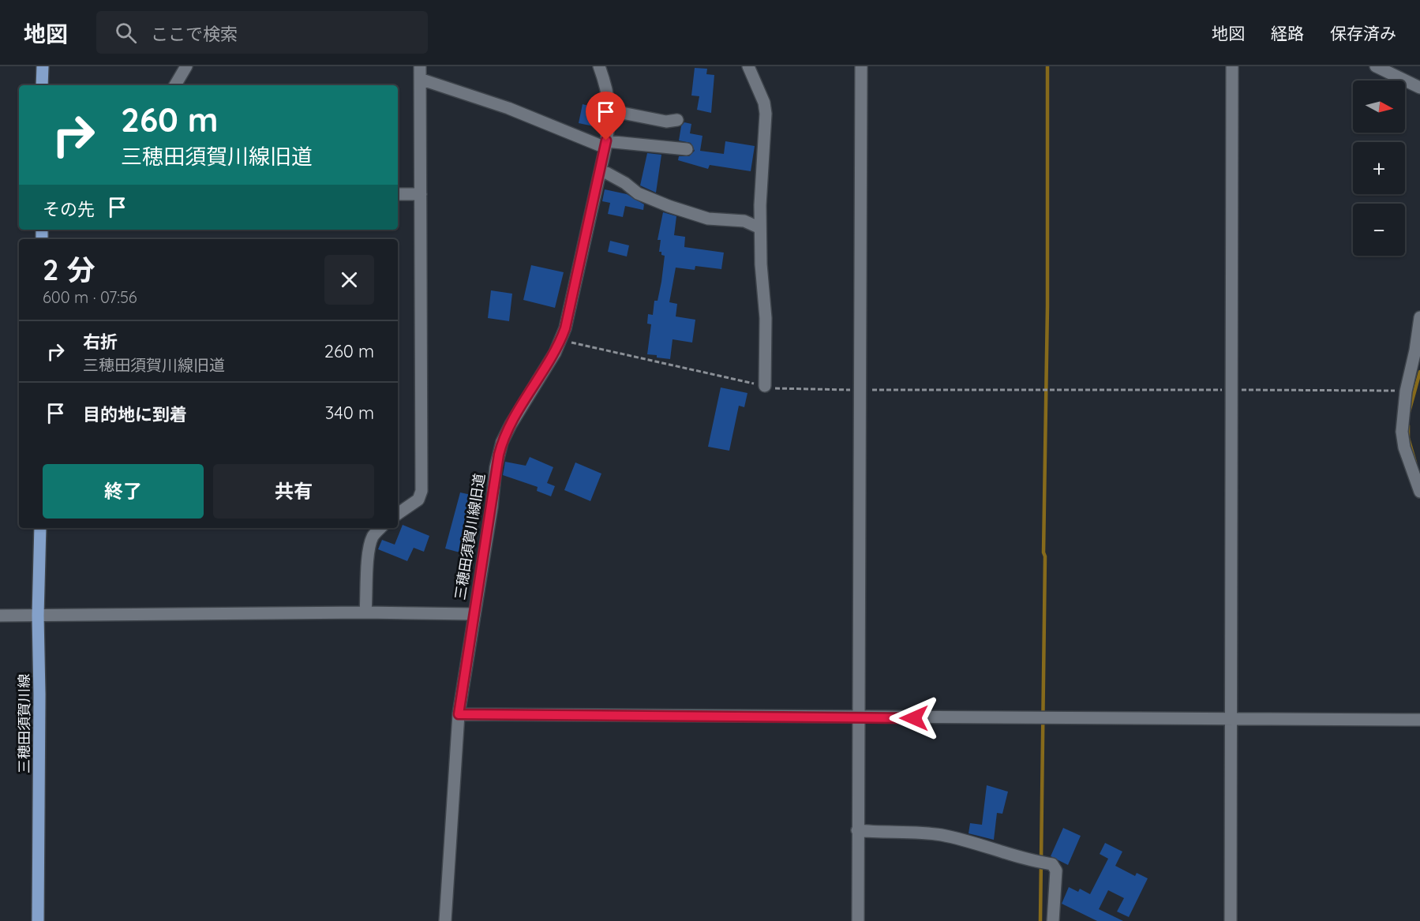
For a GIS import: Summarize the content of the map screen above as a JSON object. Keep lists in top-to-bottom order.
{
  "streets": {
    "main road": ["三穂田須賀川線"],
    "street": ["三穂田須賀川線旧道"]
  },
  "north": "right",
  "page": {
    "header": "地図",
    "search": "ここで検索",
    "nav": ["地図", "経路", "保存済み"],
    "map_buttons": ["+", "−"],
    "turn": ["260 m", "三穂田須賀川線旧道"],
    "then": "その先",
    "heading": ["2 分", "600 m · 07:56"],
    "list": [
      {
        "name": "右折",
        "note": "三穂田須賀川線旧道",
        "value": "260 m"
      },
      {
        "name": "目的地に到着",
        "value": "340 m"
      }
    ],
    "buttons": ["終了", "共有"]
  }
}
